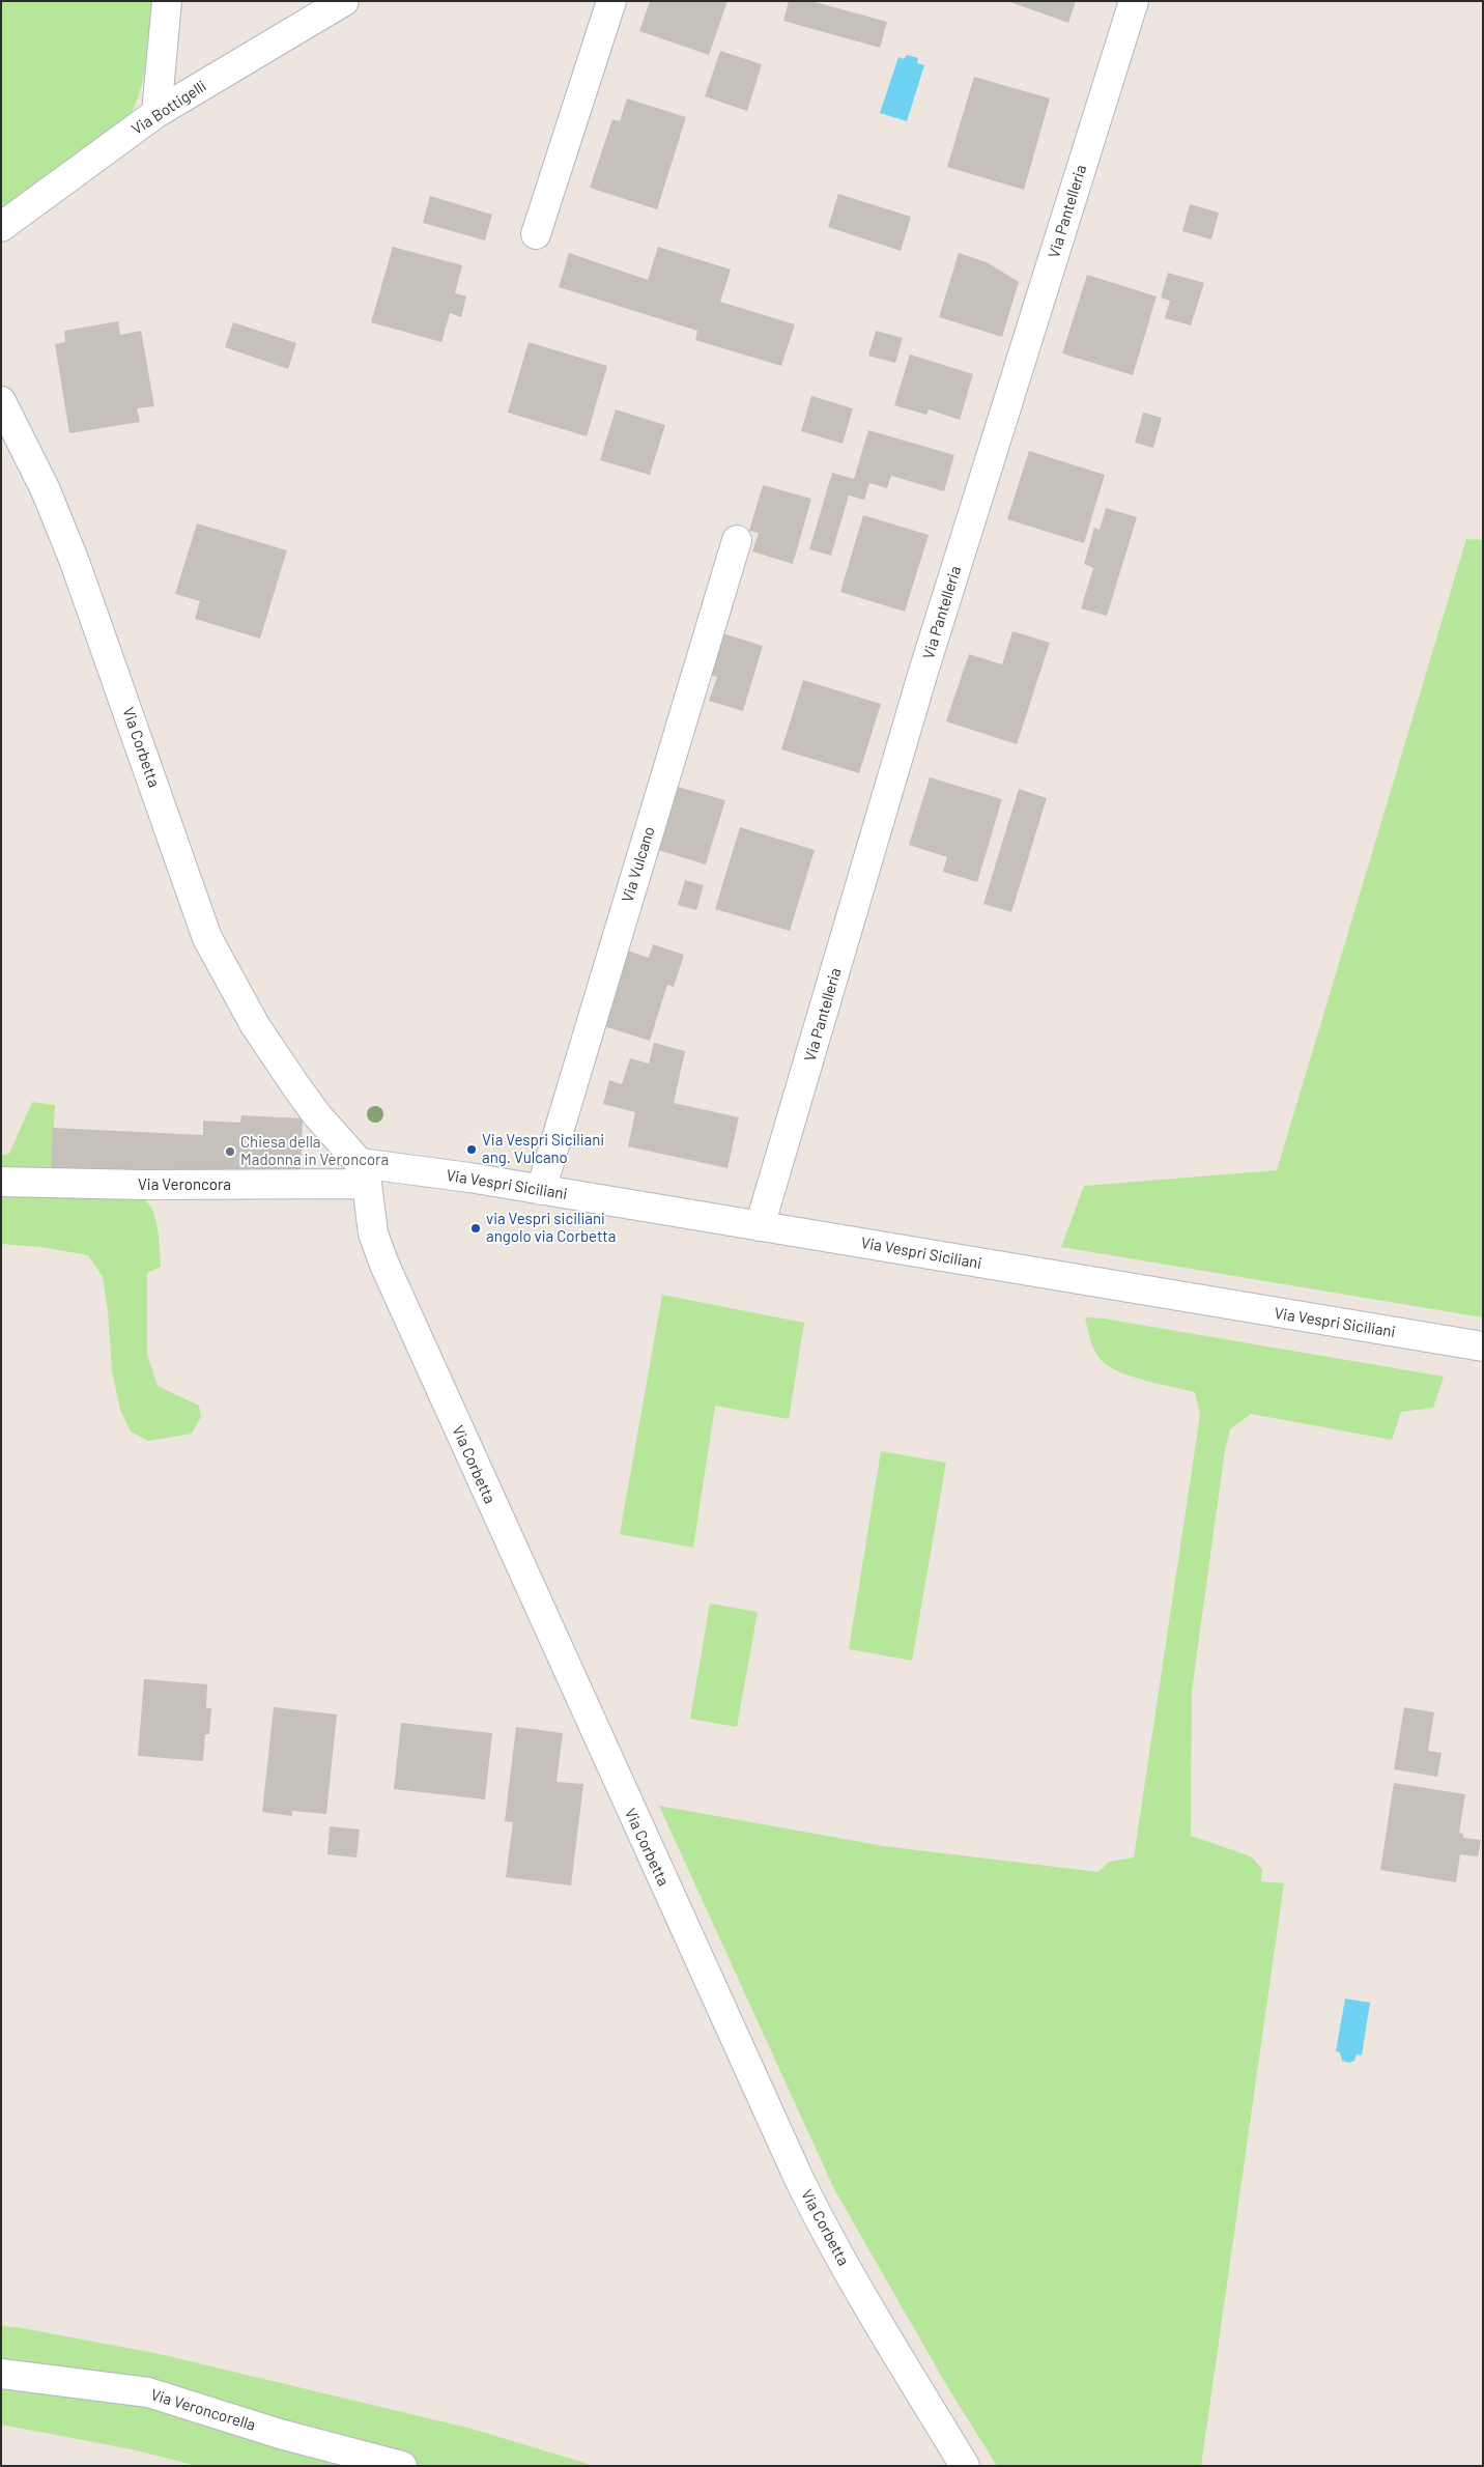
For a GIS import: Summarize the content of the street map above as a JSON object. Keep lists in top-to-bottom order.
{
  "streets": {
    "street": [
      "Via Bottigelli",
      "Via Pantelleria",
      "Via Corbetta",
      "Via Vulcano",
      "Via Veroncora",
      "Via Vespri Siciliani",
      "Via Veroncorella"
    ]
  },
  "crossings": [
    ["Via Pantelleria", "Via Vespri Siciliani"],
    ["Via Corbetta", "Via Veroncora"],
    ["Via Corbetta", "Via Vespri Siciliani"],
    ["Via Vulcano", "Via Vespri Siciliani"],
    ["Via Veroncora", "Via Vespri Siciliani"]
  ],
  "places": ["Via Vespri Siciliani ang. Vulcano", "Chiesa della Madonna in Veroncora", "via Vespri siciliani angolo via Corbetta"]
}
